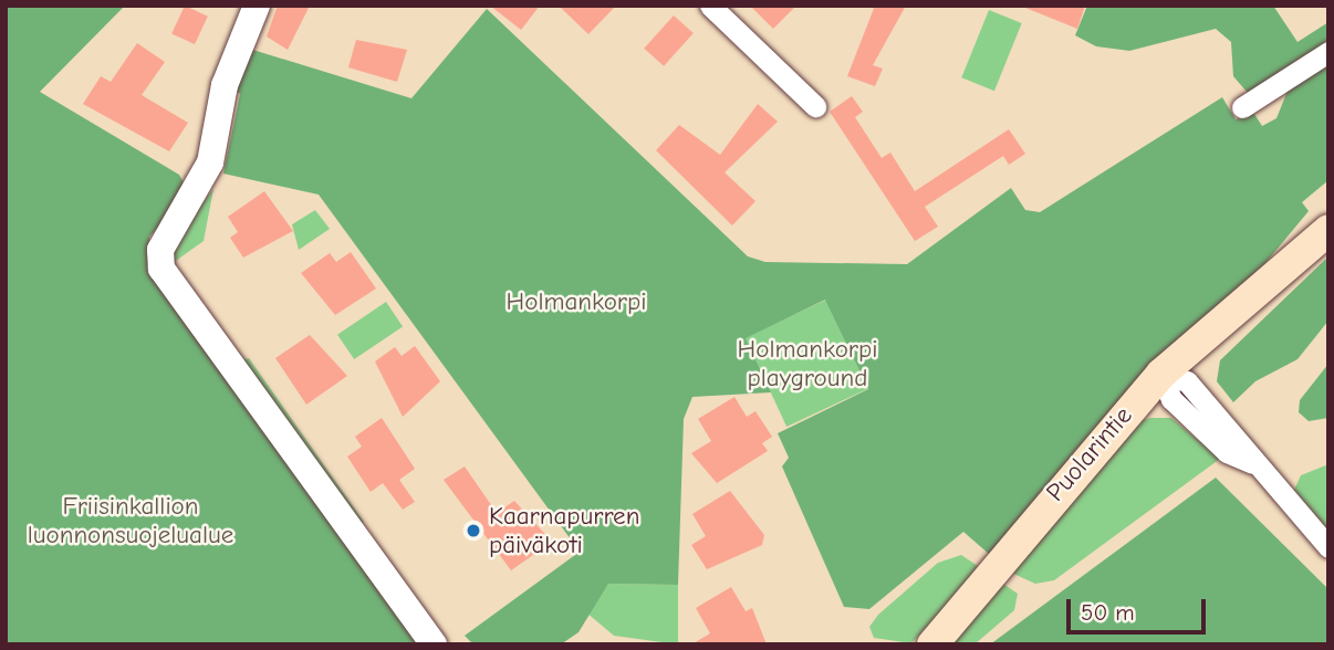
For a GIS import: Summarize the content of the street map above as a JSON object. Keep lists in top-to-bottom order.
{
  "streets": {
    "main road": ["Puolarintie"]
  },
  "parks": ["Holmankorpi", "Holmankorpi playground", "Friisinkallion luonnonsuojelualue"],
  "places": ["Kaarnapurren päiväkoti"],
  "scale_bar": "50 m"
}
